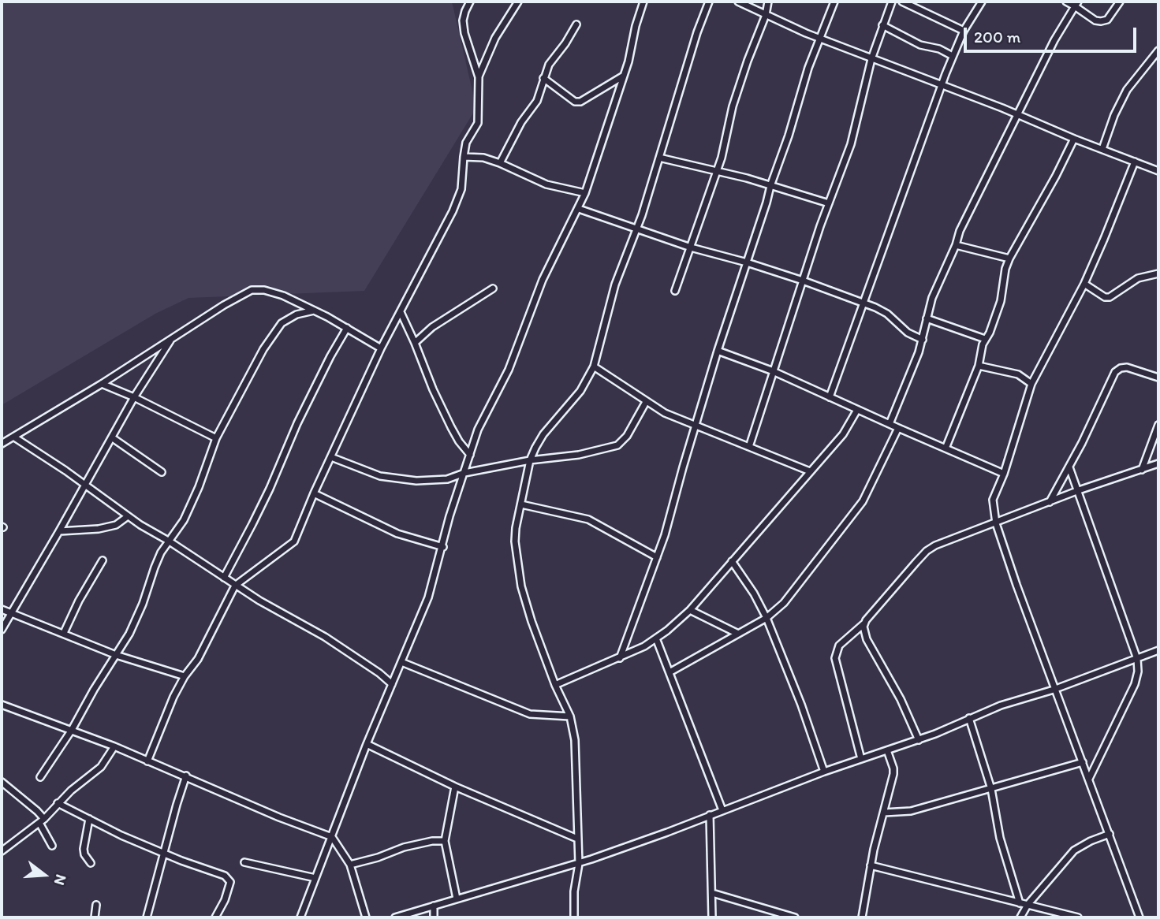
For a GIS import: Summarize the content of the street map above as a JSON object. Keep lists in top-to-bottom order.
{
  "scale_bar": "200 m",
  "north": "right"
}
